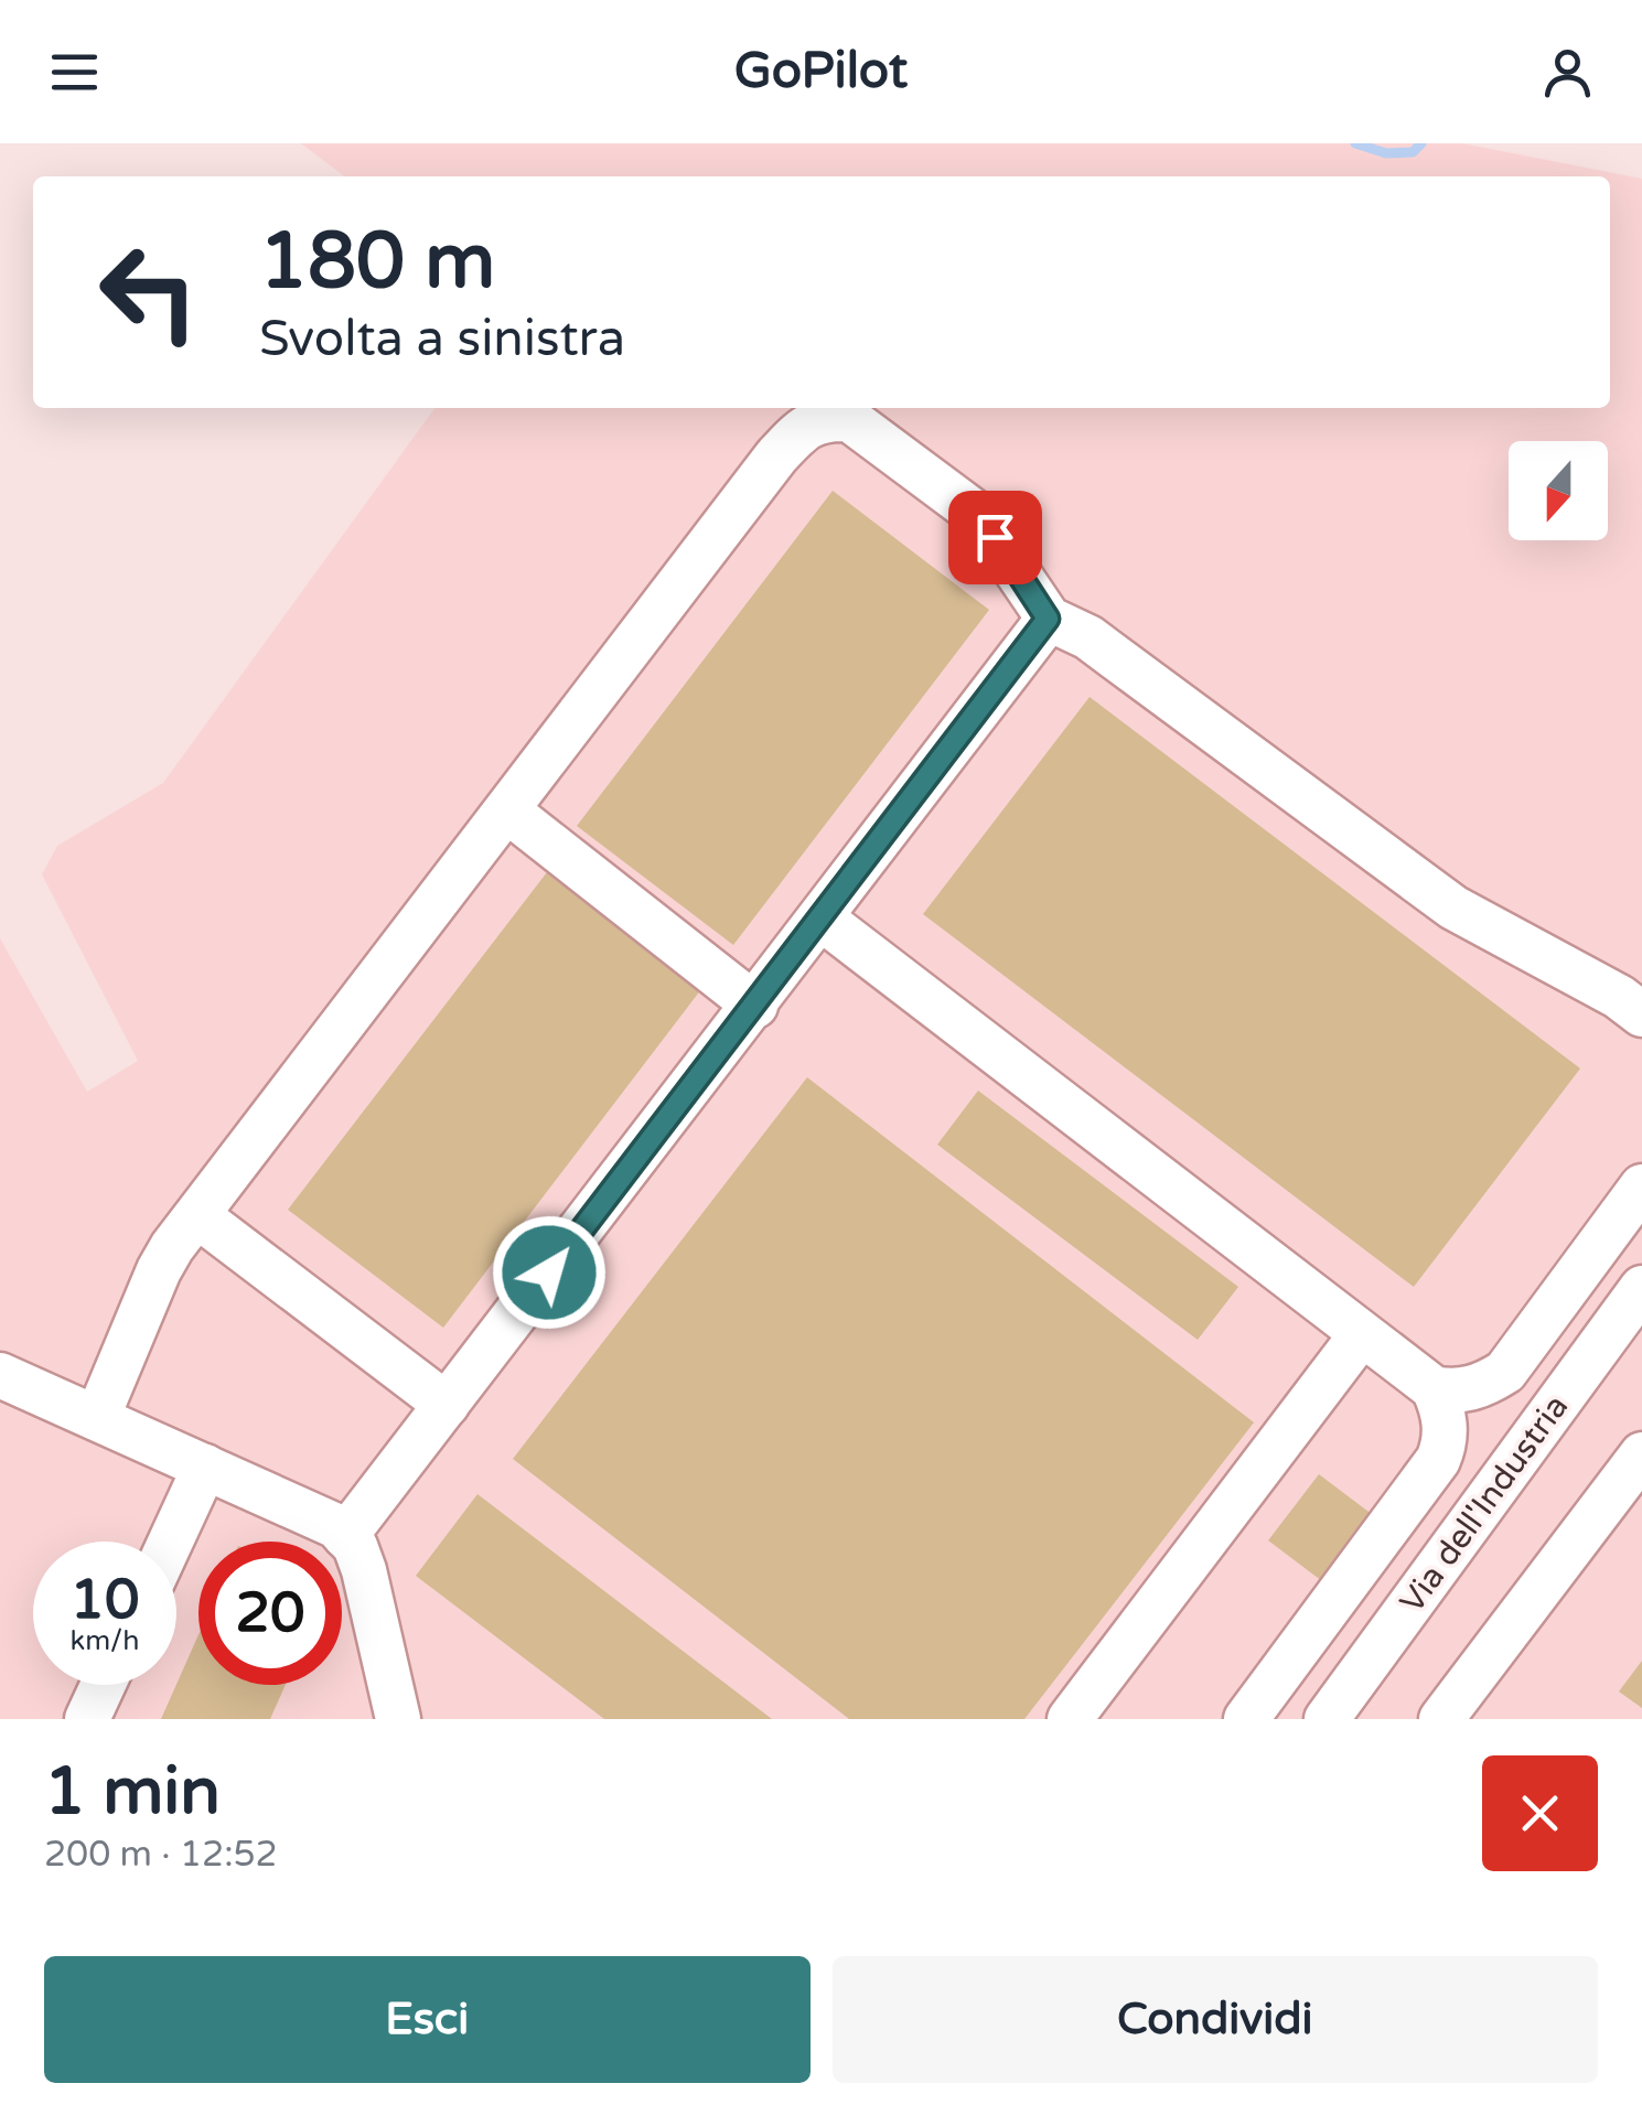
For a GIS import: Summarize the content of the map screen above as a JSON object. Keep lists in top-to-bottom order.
{
  "streets": {
    "street": ["Via dell'Industria"]
  },
  "north": "bottom",
  "page": {
    "header": "GoPilot",
    "turn": ["180 m", "Svolta a sinistra"],
    "speed": "10 km/h",
    "limit": "20",
    "heading": ["1 min", "200 m · 12:52"],
    "buttons": ["Esci", "Condividi"]
  }
}
